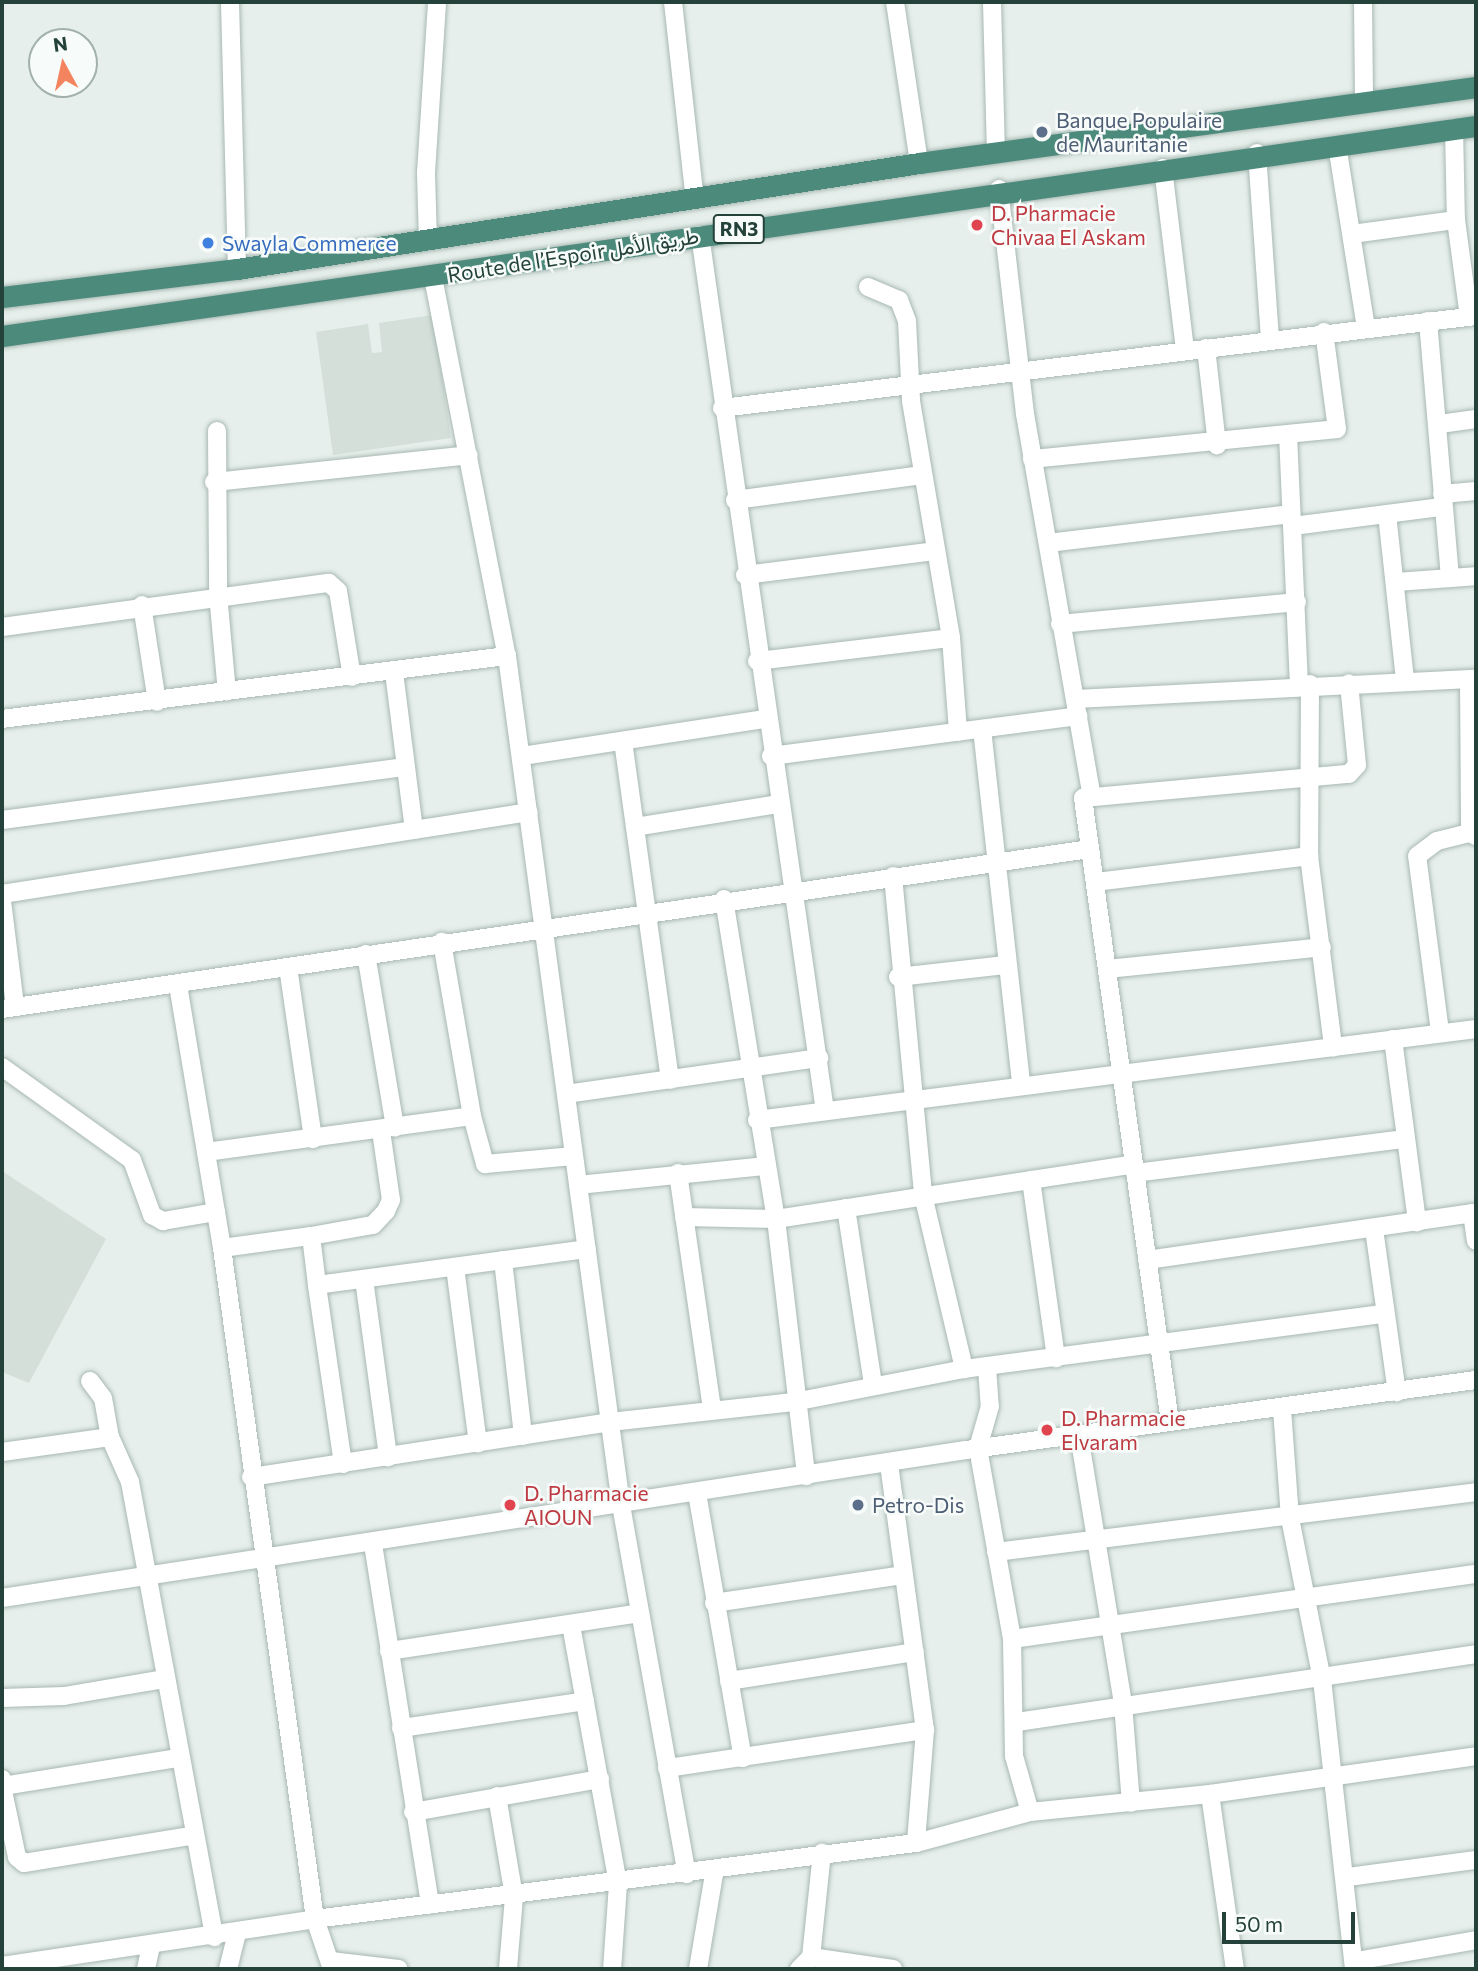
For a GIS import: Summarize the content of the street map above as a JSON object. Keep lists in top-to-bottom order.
{
  "streets": {
    "highway": ["RN3", "Route de l’Espoir طريق الأمل"]
  },
  "places": [
    "Banque Populaire de Mauritanie",
    "D. Pharmacie Chivaa El Askam",
    "Swayla Commerce",
    "D. Pharmacie Elvaram",
    "D. Pharmacie AIOUN",
    "Petro-Dis"
  ],
  "scale_bar": "50 m",
  "north": "top"
}
